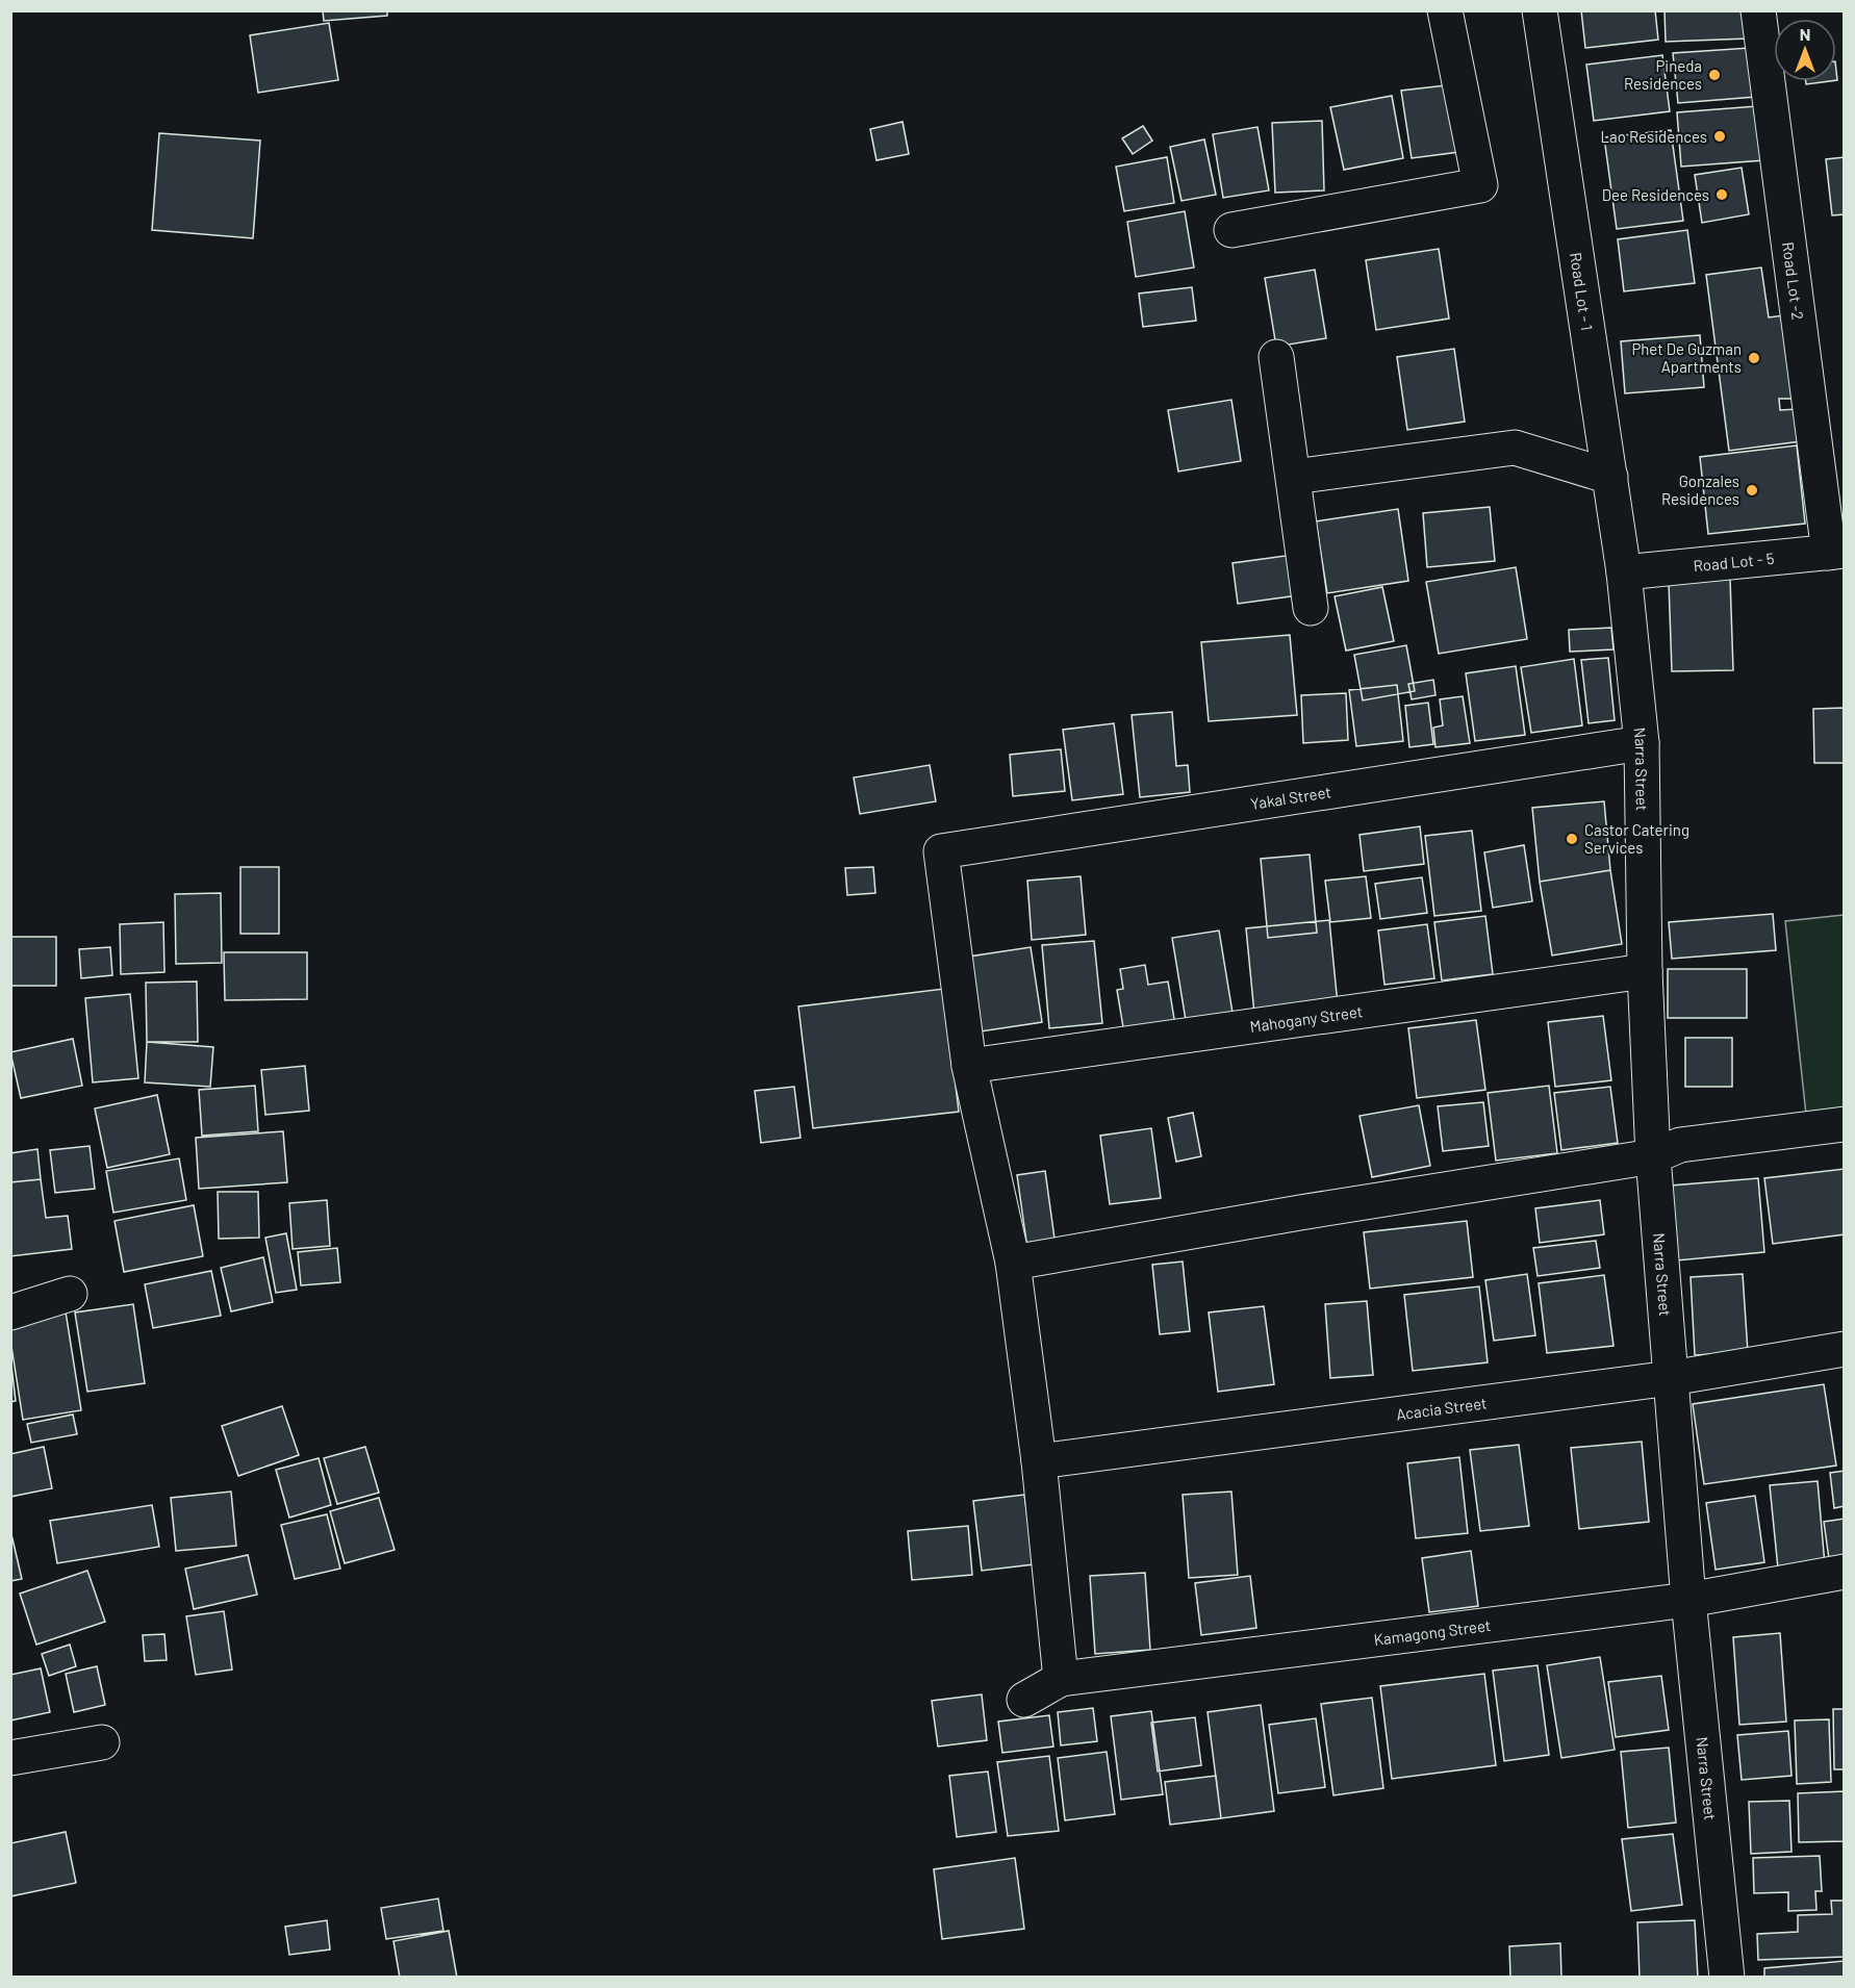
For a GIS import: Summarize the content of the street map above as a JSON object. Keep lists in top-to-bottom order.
{
  "streets": {
    "street": [
      "Road Lot -2",
      "Road Lot - 1",
      "Road Lot - 5",
      "Narra Street",
      "Yakal Street",
      "Mahogany Street",
      "Acacia Street",
      "Kamagong Street"
    ]
  },
  "crossings": [
    ["Road Lot -2", "Road Lot - 5"],
    ["Road Lot - 1", "Road Lot - 5"],
    ["Road Lot - 1", "Narra Street"],
    ["Road Lot - 5", "Narra Street"],
    ["Narra Street", "Yakal Street"],
    ["Narra Street", "Mahogany Street"],
    ["Narra Street", "Acacia Street"],
    ["Narra Street", "Kamagong Street"],
    ["Yakal Street", "Mahogany Street"]
  ],
  "places": [
    "Pineda Residences",
    "Lao Residences",
    "Dee Residences",
    "Phet De Guzman Apartments",
    "Gonzales Residences",
    "Castor Catering Services"
  ],
  "north": "top"
}
